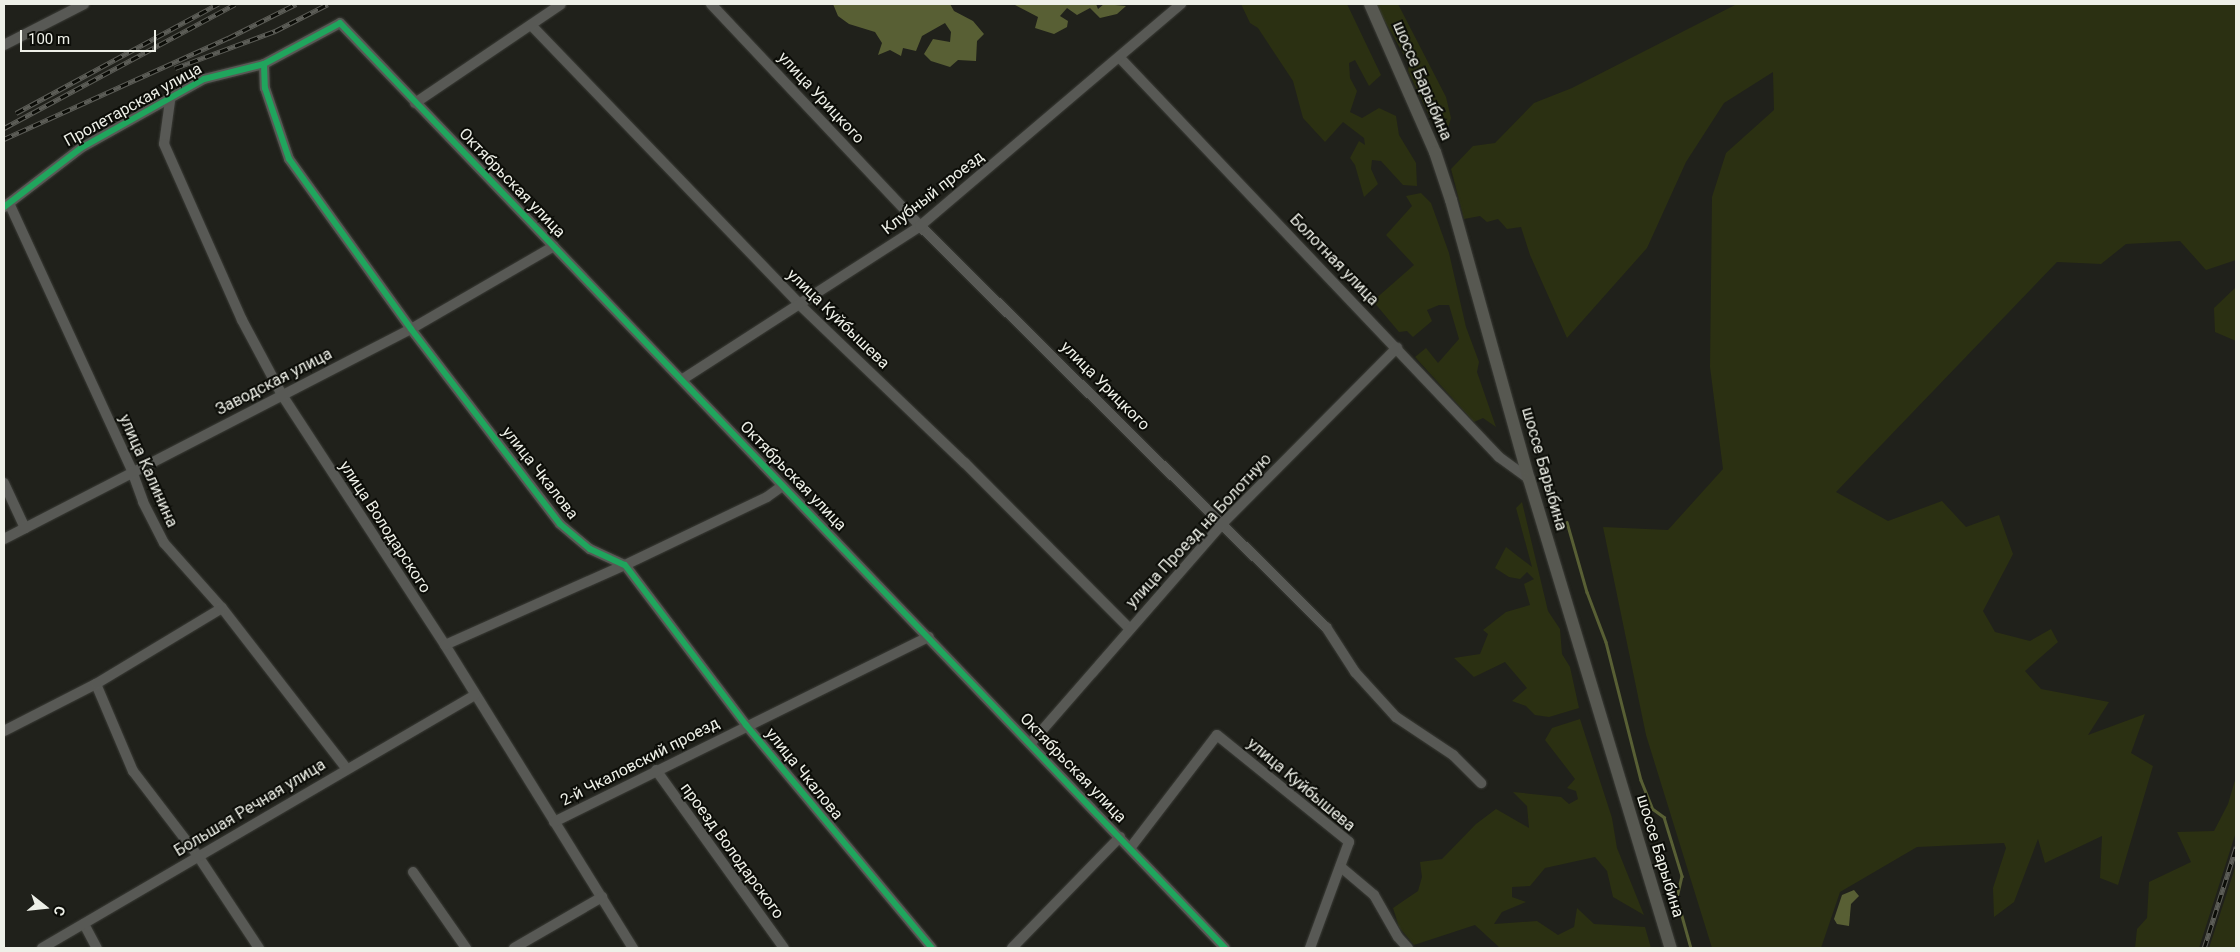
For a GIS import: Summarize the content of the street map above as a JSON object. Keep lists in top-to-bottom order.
{
  "streets": {
    "main road": ["шоссе Барыбина"],
    "street": [
      "улица Урицкого",
      "Пролетарская улица",
      "Октябрьская улица",
      "Клубный проезд",
      "Болотная улица",
      "улица Куйбышева",
      "Заводская улица",
      "улица Калинина",
      "улица Чкалова",
      "улица Володарского",
      "улица Проезд на Болотную",
      "2-й Чкаловский проезд",
      "Большая Речная улица",
      "проезд Володарского"
    ]
  },
  "crossings": [
    ["шоссе Барыбина", "Болотная улица"],
    ["улица Урицкого", "Клубный проезд"],
    ["улица Урицкого", "улица Проезд на Болотную"],
    ["Пролетарская улица", "Октябрьская улица"],
    ["Пролетарская улица", "улица Калинина"],
    ["Пролетарская улица", "улица Чкалова"],
    ["Пролетарская улица", "улица Володарского"],
    ["Октябрьская улица", "Клубный проезд"],
    ["Октябрьская улица", "улица Куйбышева"],
    ["Октябрьская улица", "Заводская улица"],
    ["Октябрьская улица", "улица Проезд на Болотную"],
    ["Октябрьская улица", "2-й Чкаловский проезд"],
    ["Клубный проезд", "Болотная улица"],
    ["Клубный проезд", "улица Куйбышева"],
    ["Болотная улица", "улица Проезд на Болотную"],
    ["улица Куйбышева", "улица Проезд на Болотную"],
    ["Заводская улица", "улица Калинина"],
    ["Заводская улица", "улица Чкалова"],
    ["Заводская улица", "улица Володарского"],
    ["улица Калинина", "Большая Речная улица"],
    ["улица Чкалова", "2-й Чкаловский проезд"],
    ["улица Володарского", "2-й Чкаловский проезд"],
    ["улица Володарского", "Большая Речная улица"],
    ["2-й Чкаловский проезд", "проезд Володарского"]
  ],
  "scale_bar": "100 m",
  "north": "right"
}
